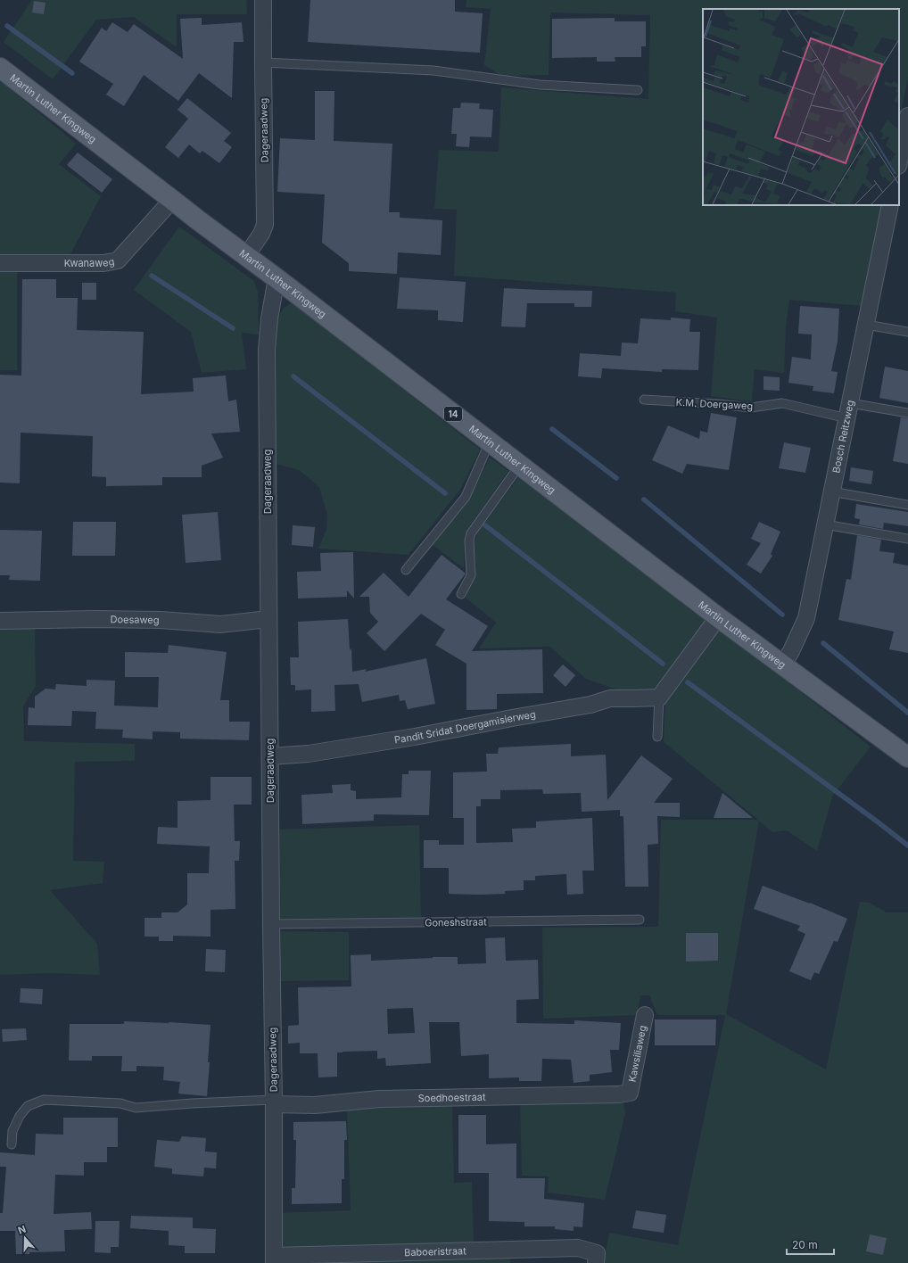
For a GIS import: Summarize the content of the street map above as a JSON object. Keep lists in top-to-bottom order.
{
  "streets": {
    "main road": ["Martin Luther Kingweg", "14"],
    "street": [
      "Dageraadweg",
      "Kwanaweg",
      "Bosch Reitzweg",
      "Doesaweg",
      "Pandit Sridat Doergamisierweg",
      "Kawsiliaweg",
      "Soedhoestraat",
      "Baboeristraat"
    ],
    "lane": ["K.M. Doergaweg", "Goneshstraat"]
  },
  "crossings": [
    ["Martin Luther Kingweg", "Dageraadweg"],
    ["Martin Luther Kingweg", "Kwanaweg"],
    ["Martin Luther Kingweg", "Bosch Reitzweg"],
    ["Dageraadweg", "Doesaweg"],
    ["Dageraadweg", "Pandit Sridat Doergamisierweg"],
    ["Dageraadweg", "Goneshstraat"],
    ["Dageraadweg", "Soedhoestraat"],
    ["Dageraadweg", "Baboeristraat"],
    ["K.M. Doergaweg", "Bosch Reitzweg"],
    ["Kawsiliaweg", "Soedhoestraat"]
  ],
  "scale_bar": "20 m",
  "north": "top"
}
